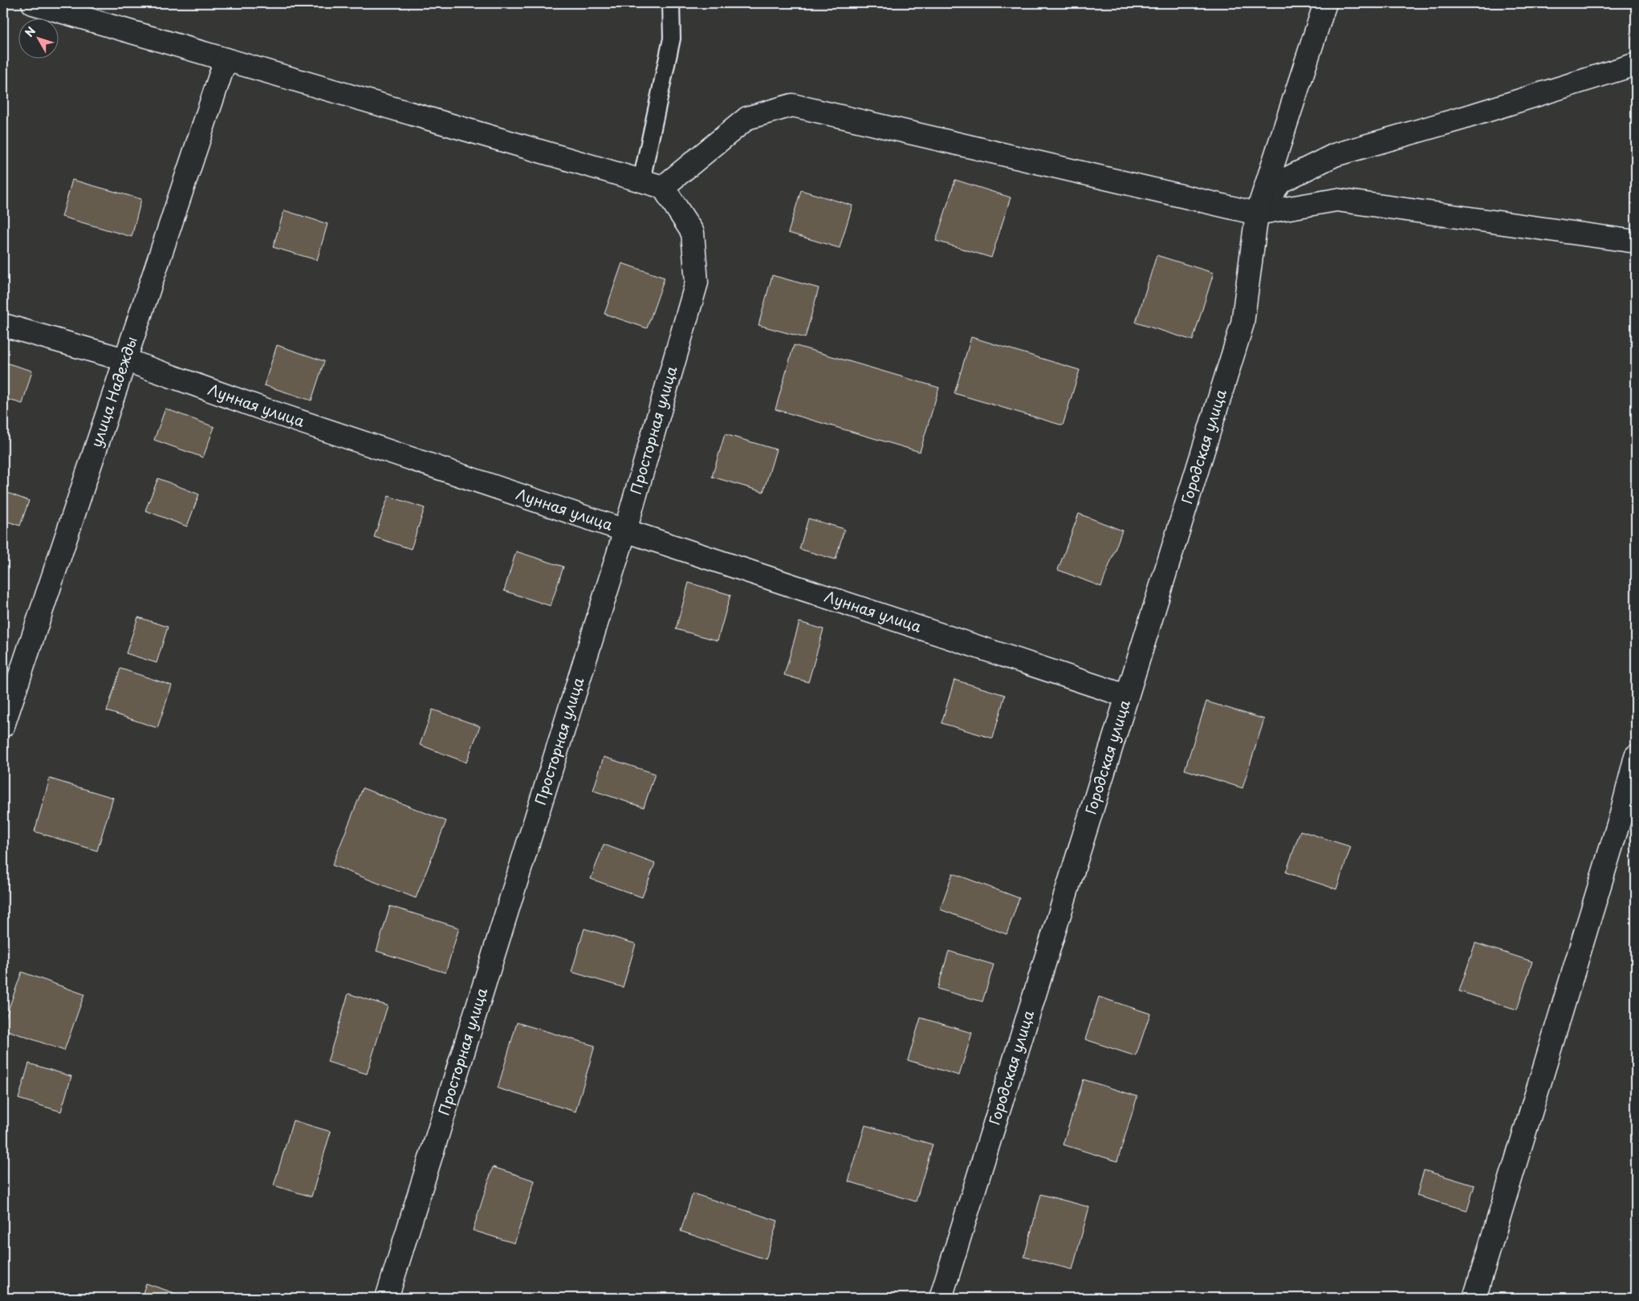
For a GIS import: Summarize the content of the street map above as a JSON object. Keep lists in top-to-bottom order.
{
  "streets": {
    "street": [
      "улица Надежды",
      "Лунная улица",
      "Просторная улица",
      "Городская улица"
    ]
  },
  "crossings": [
    ["улица Надежды", "Лунная улица"],
    ["Лунная улица", "Просторная улица"],
    ["Лунная улица", "Городская улица"]
  ],
  "north": "top left"
}
